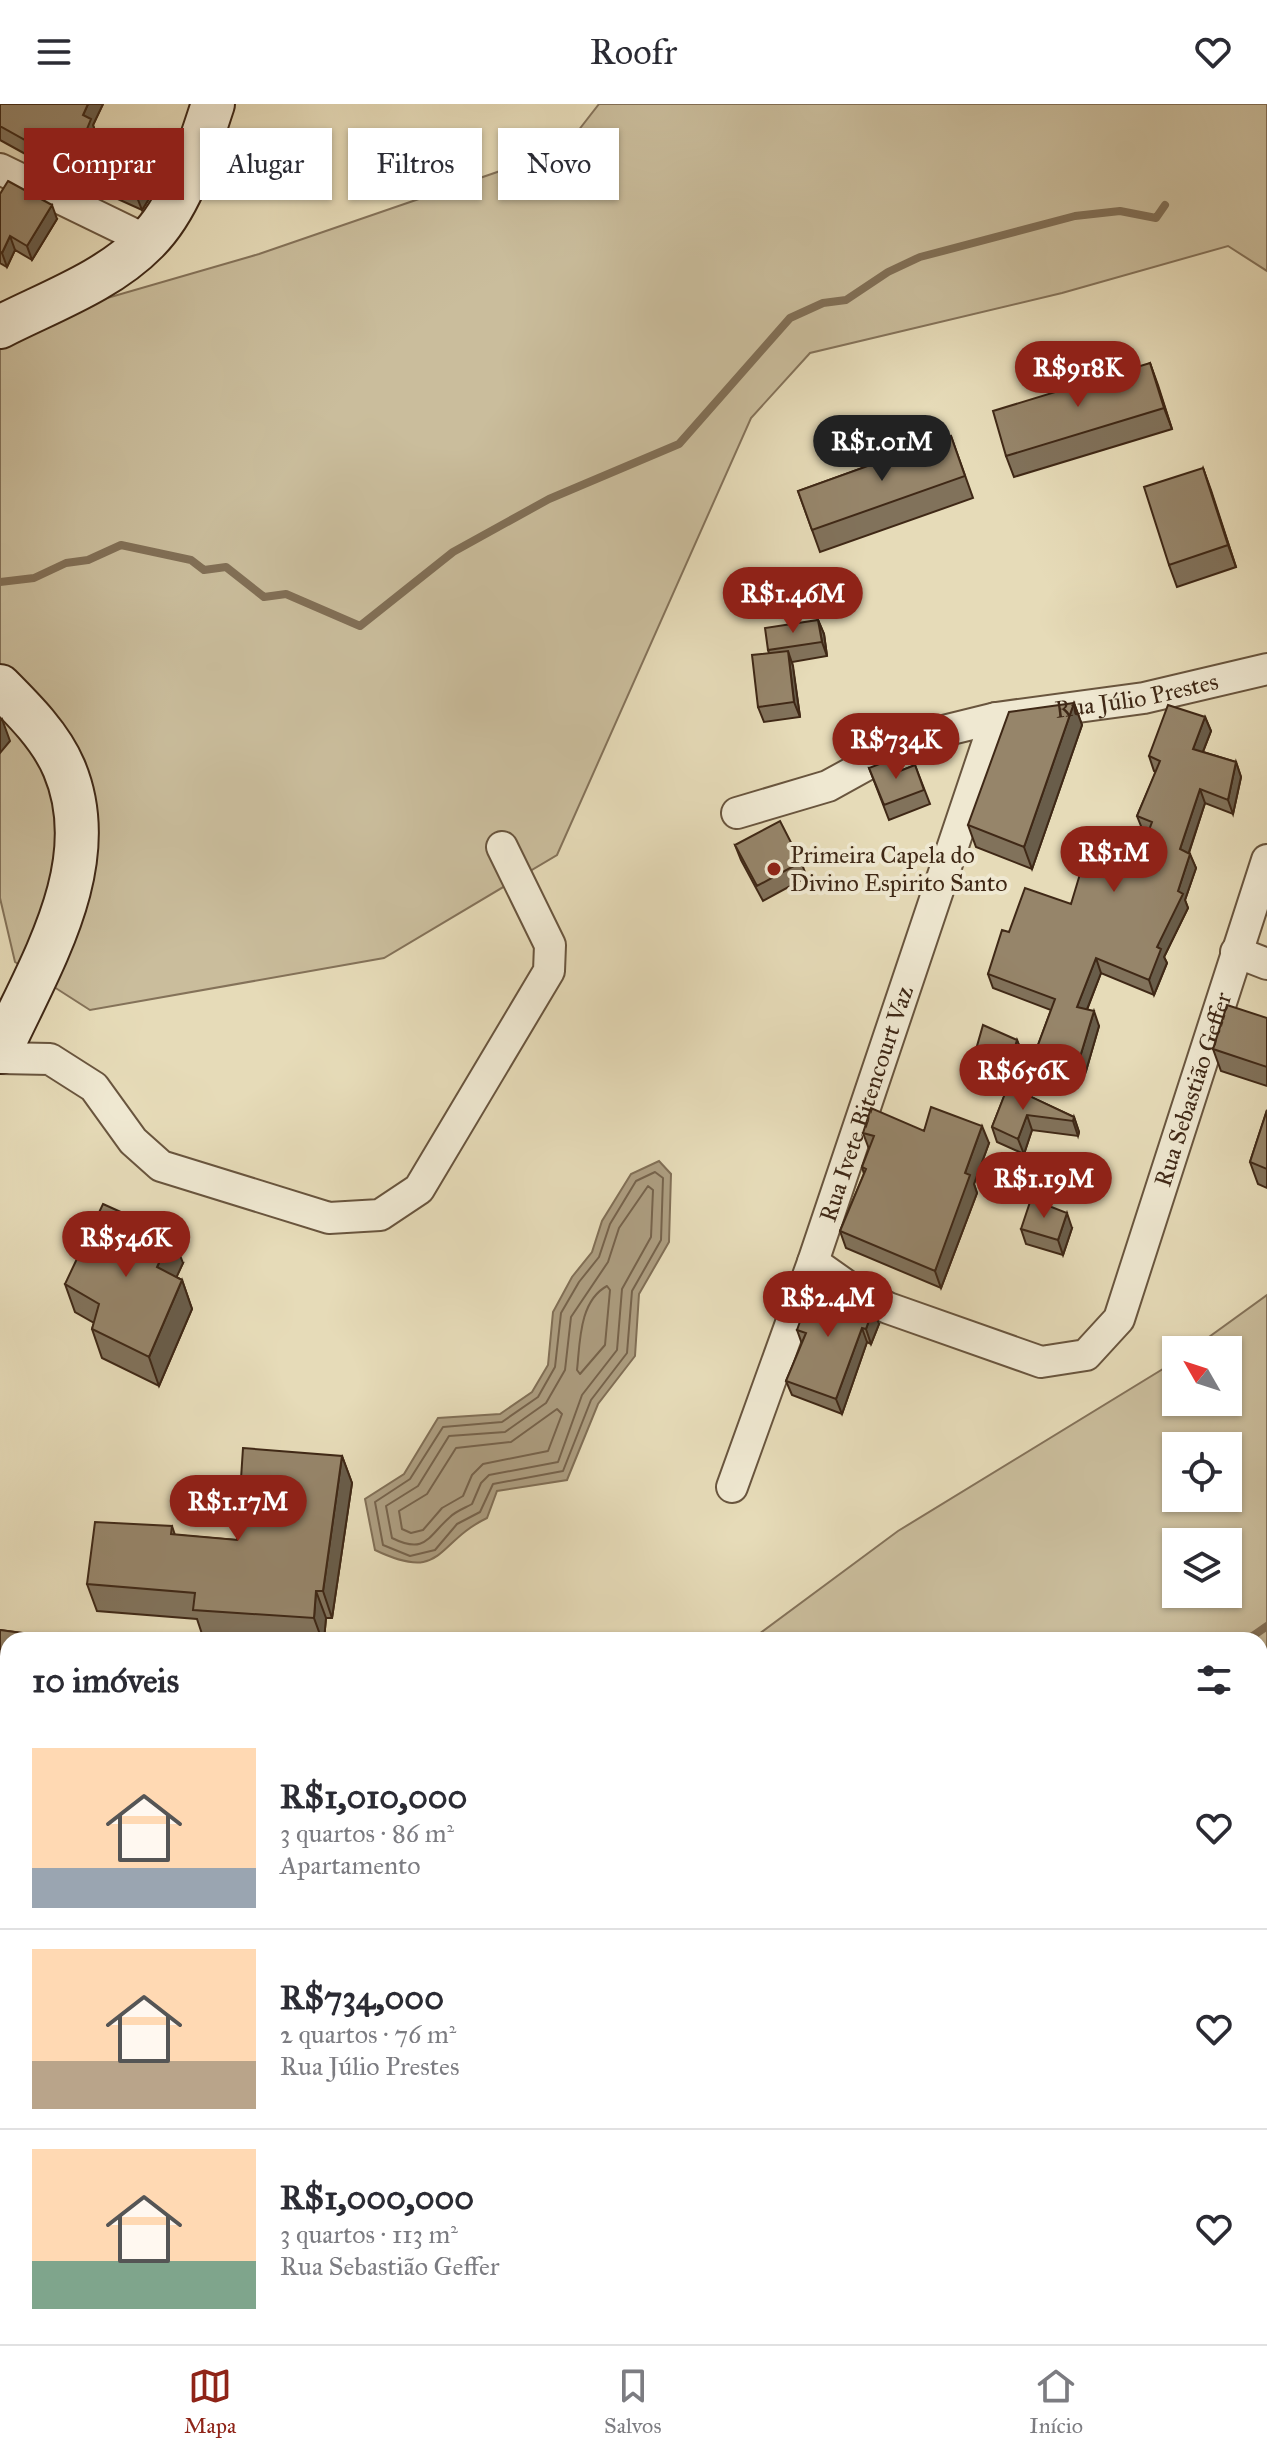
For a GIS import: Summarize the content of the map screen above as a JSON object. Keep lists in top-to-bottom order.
{
  "streets": {
    "street": ["Rua Júlio Prestes", "Rua Sebastião Geffer", "Rua Ivete Bitencourt Vaz"]
  },
  "crossings": [
    ["Rua Júlio Prestes", "Rua Ivete Bitencourt Vaz"],
    ["Rua Sebastião Geffer", "Rua Ivete Bitencourt Vaz"]
  ],
  "places": ["Primeira Capela do Divino Espirito Santo"],
  "north": "top left",
  "page": {
    "header": "Roofr",
    "chip": [
      "Comprar",
      "Alugar",
      "Filtros",
      "Novo"
    ],
    "price": [
      "R$918K",
      "R$1.01M",
      "R$1.46M",
      "R$734K",
      "R$1M",
      "R$656K",
      "R$1.19M",
      "R$546K",
      "R$2.4M",
      "R$1.17M"
    ],
    "heading": "10 imóveis",
    "list": [
      {
        "name": "R$1,010,000",
        "note": "3 quartos · 86 m² · Apartamento"
      },
      {
        "name": "R$734,000",
        "note": "2 quartos · 76 m² · Rua Júlio Prestes"
      },
      {
        "name": "R$1,000,000",
        "note": "3 quartos · 113 m² · Rua Sebastião Geffer"
      }
    ],
    "tabs": ["Mapa", "Salvos", "Início"]
  }
}
